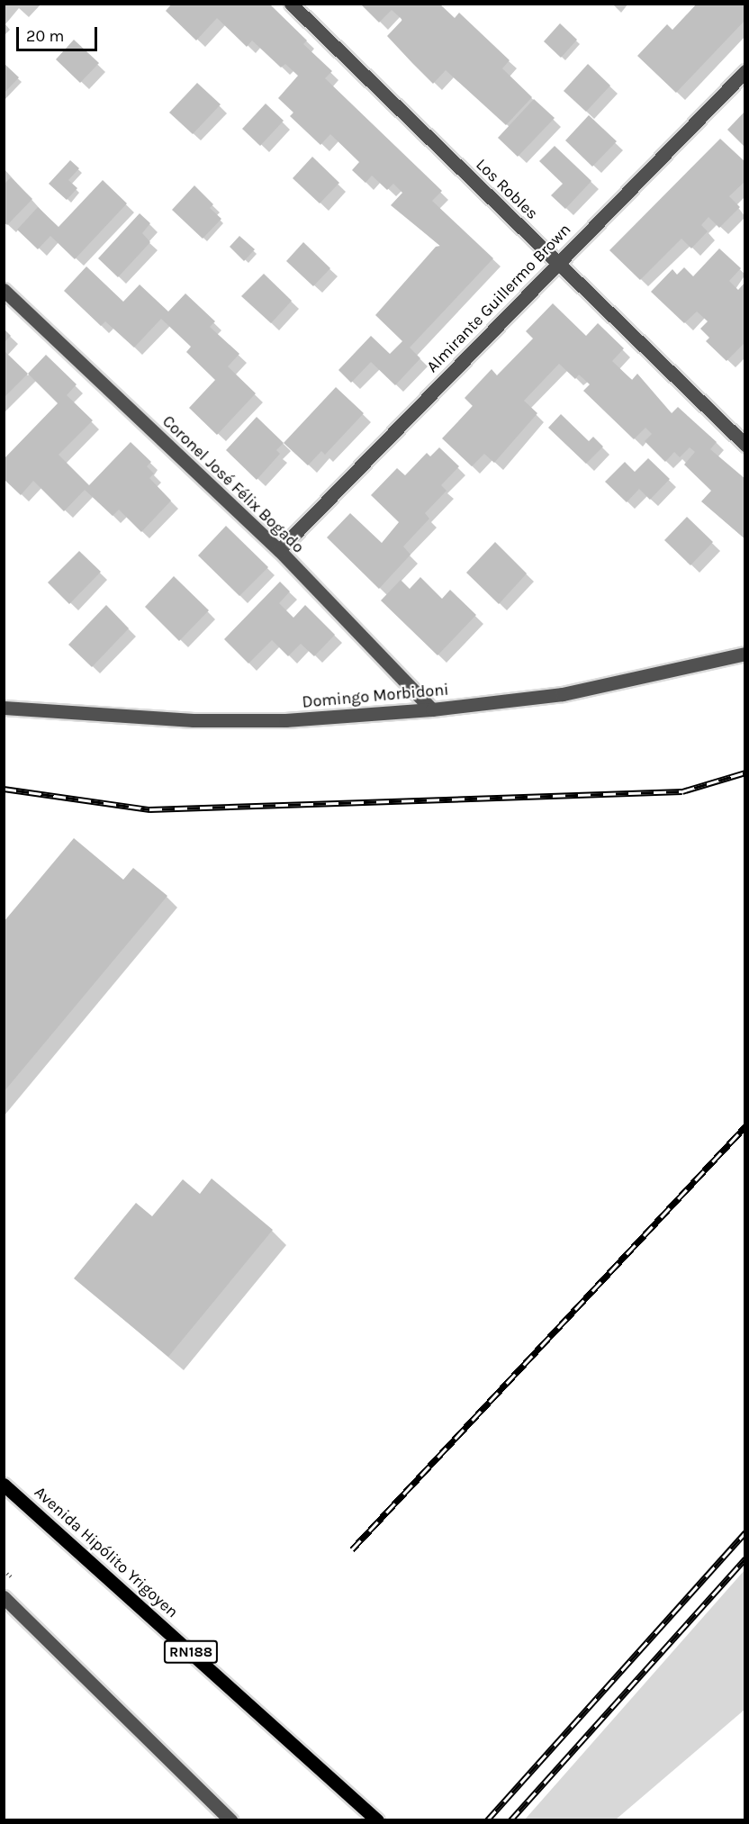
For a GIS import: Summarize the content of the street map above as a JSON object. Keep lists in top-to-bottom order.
{
  "streets": {
    "main road": ["Avenida Hipólito Yrigoyen", "RN188"],
    "street": [
      "Los Robles",
      "Almirante Guillermo Brown",
      "Coronel José Félix Bogado",
      "Domingo Morbidoni"
    ]
  },
  "crossings": [
    ["Los Robles", "Almirante Guillermo Brown"],
    ["Almirante Guillermo Brown", "Coronel José Félix Bogado"],
    ["Coronel José Félix Bogado", "Domingo Morbidoni"]
  ],
  "scale_bar": "20 m"
}
